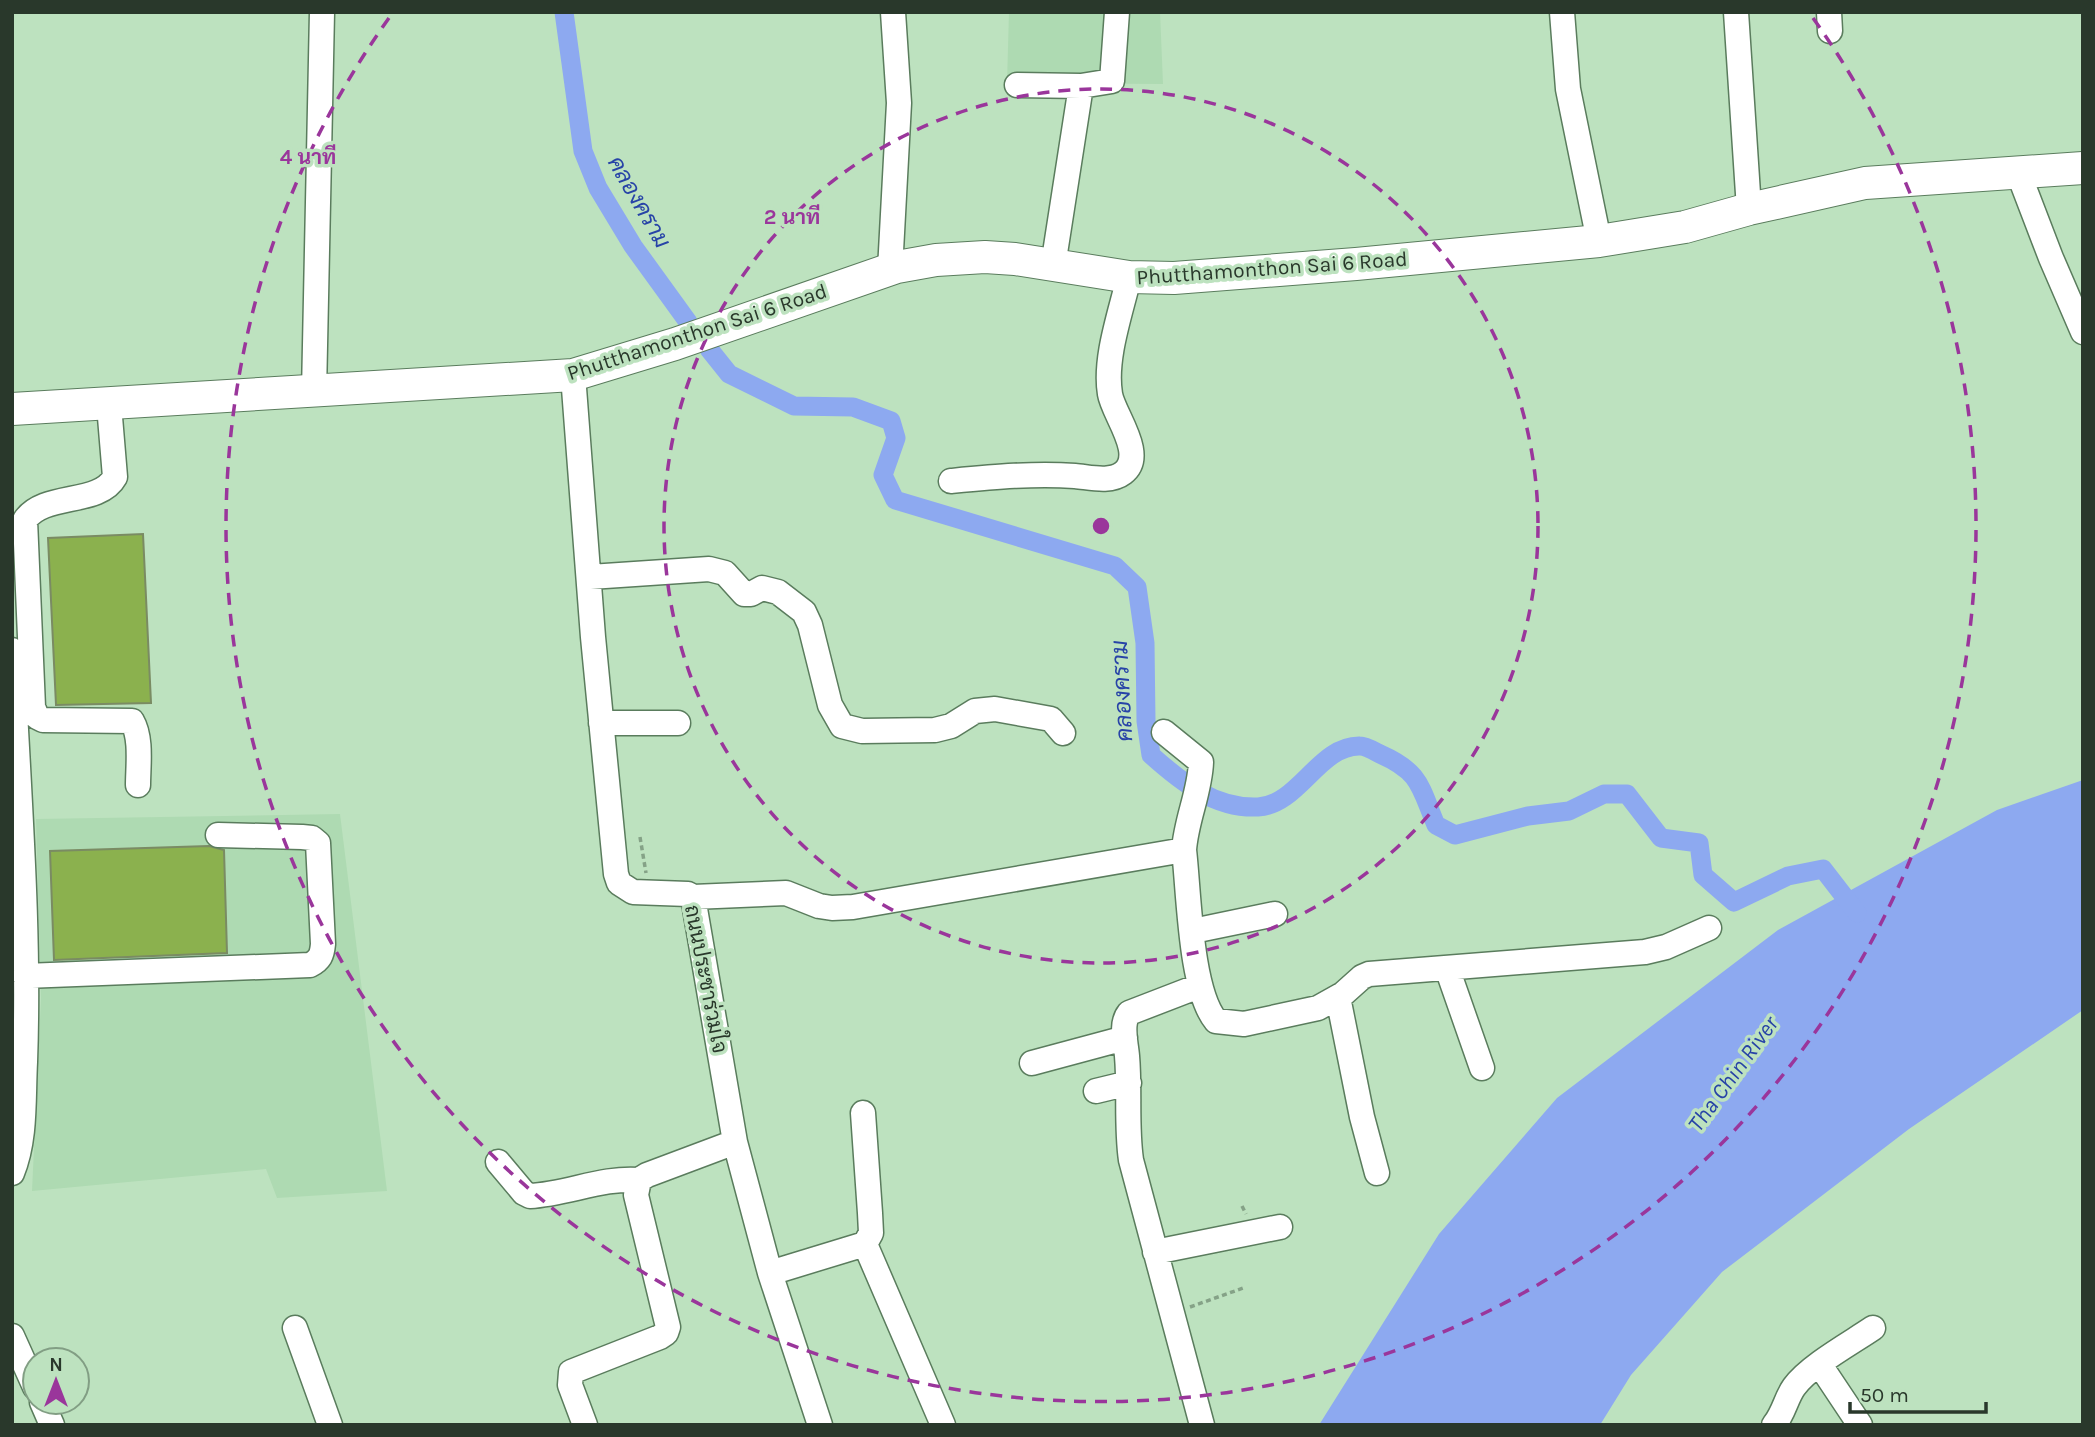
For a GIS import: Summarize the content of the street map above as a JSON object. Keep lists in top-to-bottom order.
{
  "streets": {
    "main road": ["Phutthamonthon Sai 6 Road"],
    "street": ["ถนนประชาร่วมใจ"]
  },
  "crossings": [
    ["Phutthamonthon Sai 6 Road", "ถนนประชาร่วมใจ"]
  ],
  "water": ["คลองคราม", "Tha Chin River"],
  "scale_bar": "50 m",
  "north": "top",
  "rings": ["4 นาที", "2 นาที"]
}
